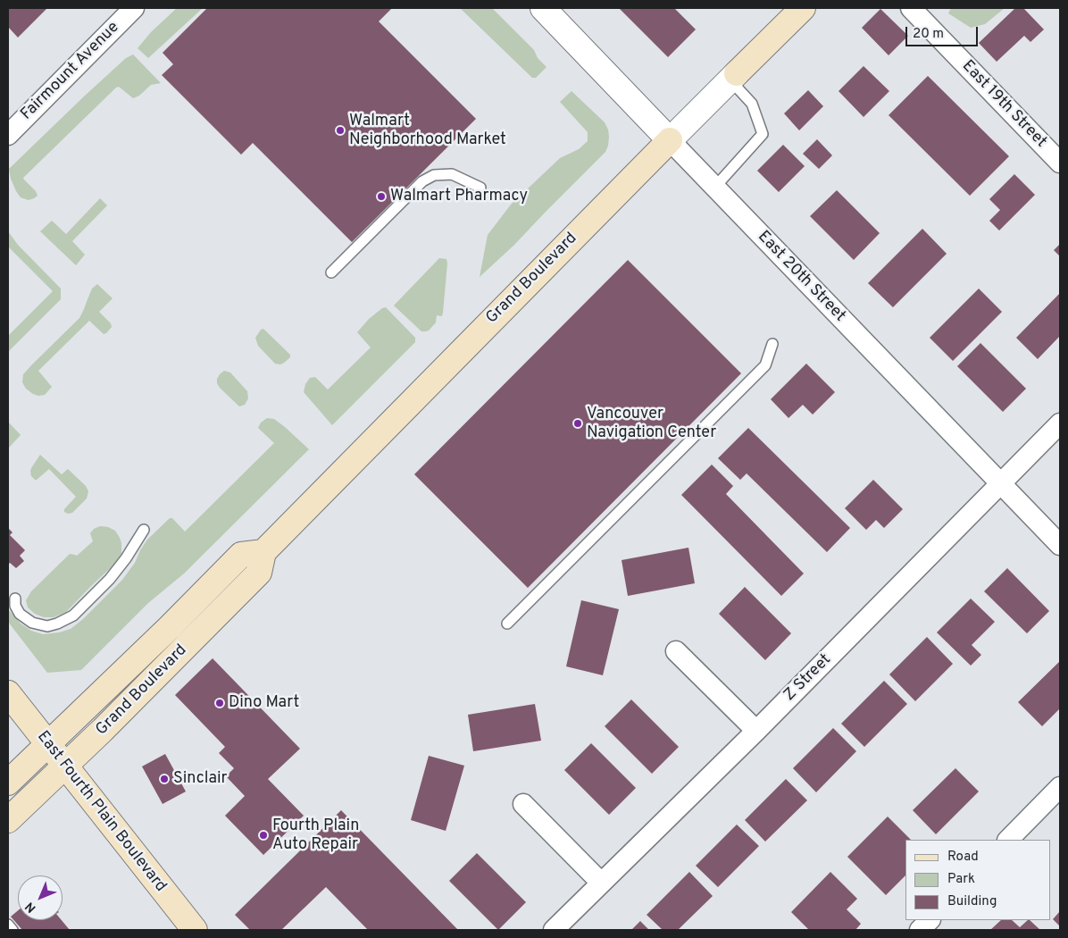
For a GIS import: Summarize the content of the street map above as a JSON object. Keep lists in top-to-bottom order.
{
  "streets": {
    "main road": ["Grand Boulevard", "East Fourth Plain Boulevard"],
    "street": [
      "Fairmount Avenue",
      "East 19th Street",
      "East 20th Street",
      "Z Street"
    ]
  },
  "crossings": [
    ["East 20th Street", "Grand Boulevard"],
    ["East 20th Street", "Z Street"],
    ["Grand Boulevard", "East Fourth Plain Boulevard"]
  ],
  "places": [
    "Walmart Neighborhood Market",
    "Walmart Pharmacy",
    "Vancouver Navigation Center",
    "Dino Mart",
    "Sinclair",
    "Fourth Plain Auto Repair"
  ],
  "legend": ["Road", "Park", "Building"],
  "scale_bar": "20 m",
  "north": "bottom left"
}
